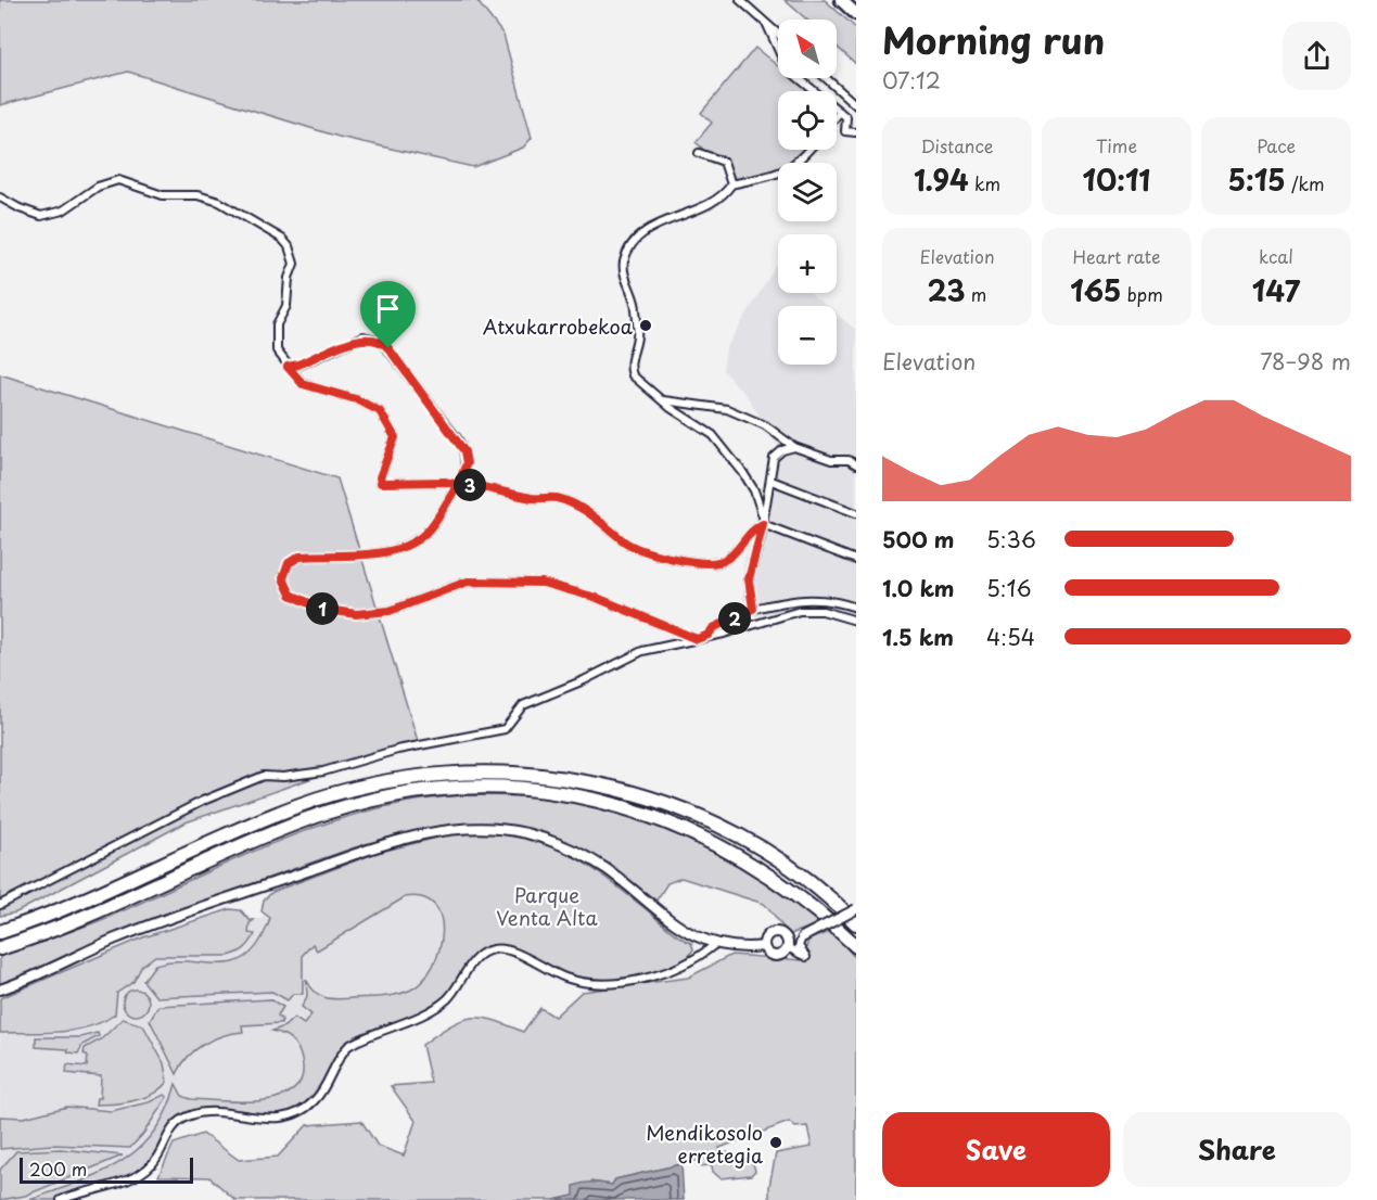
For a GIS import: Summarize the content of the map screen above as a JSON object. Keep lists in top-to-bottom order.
{
  "parks": ["Parque Venta Alta"],
  "places": ["Atxukarrobekoa", "Mendikosolo erretegia"],
  "scale_bar": "200 m",
  "north": "top left",
  "page": {
    "heading": ["Morning run", "07:12"],
    "map_buttons": ["+", "−"],
    "stats": [
      ["Distance", "1.94 km"],
      ["Time", "10:11"],
      ["Pace", "5:15 /km"],
      ["Elevation", "23 m"],
      ["Heart rate", "165 bpm"],
      ["kcal", "147"]
    ],
    "chart": ["Elevation", "78–98 m"],
    "pins": ["3", "1", "2"],
    "list": [
      {
        "name": "500 m",
        "note": "5:36"
      },
      {
        "name": "1.0 km",
        "note": "5:16"
      },
      {
        "name": "1.5 km",
        "note": "4:54"
      }
    ],
    "buttons": ["Save", "Share"],
    "scale": "200 m"
  }
}
